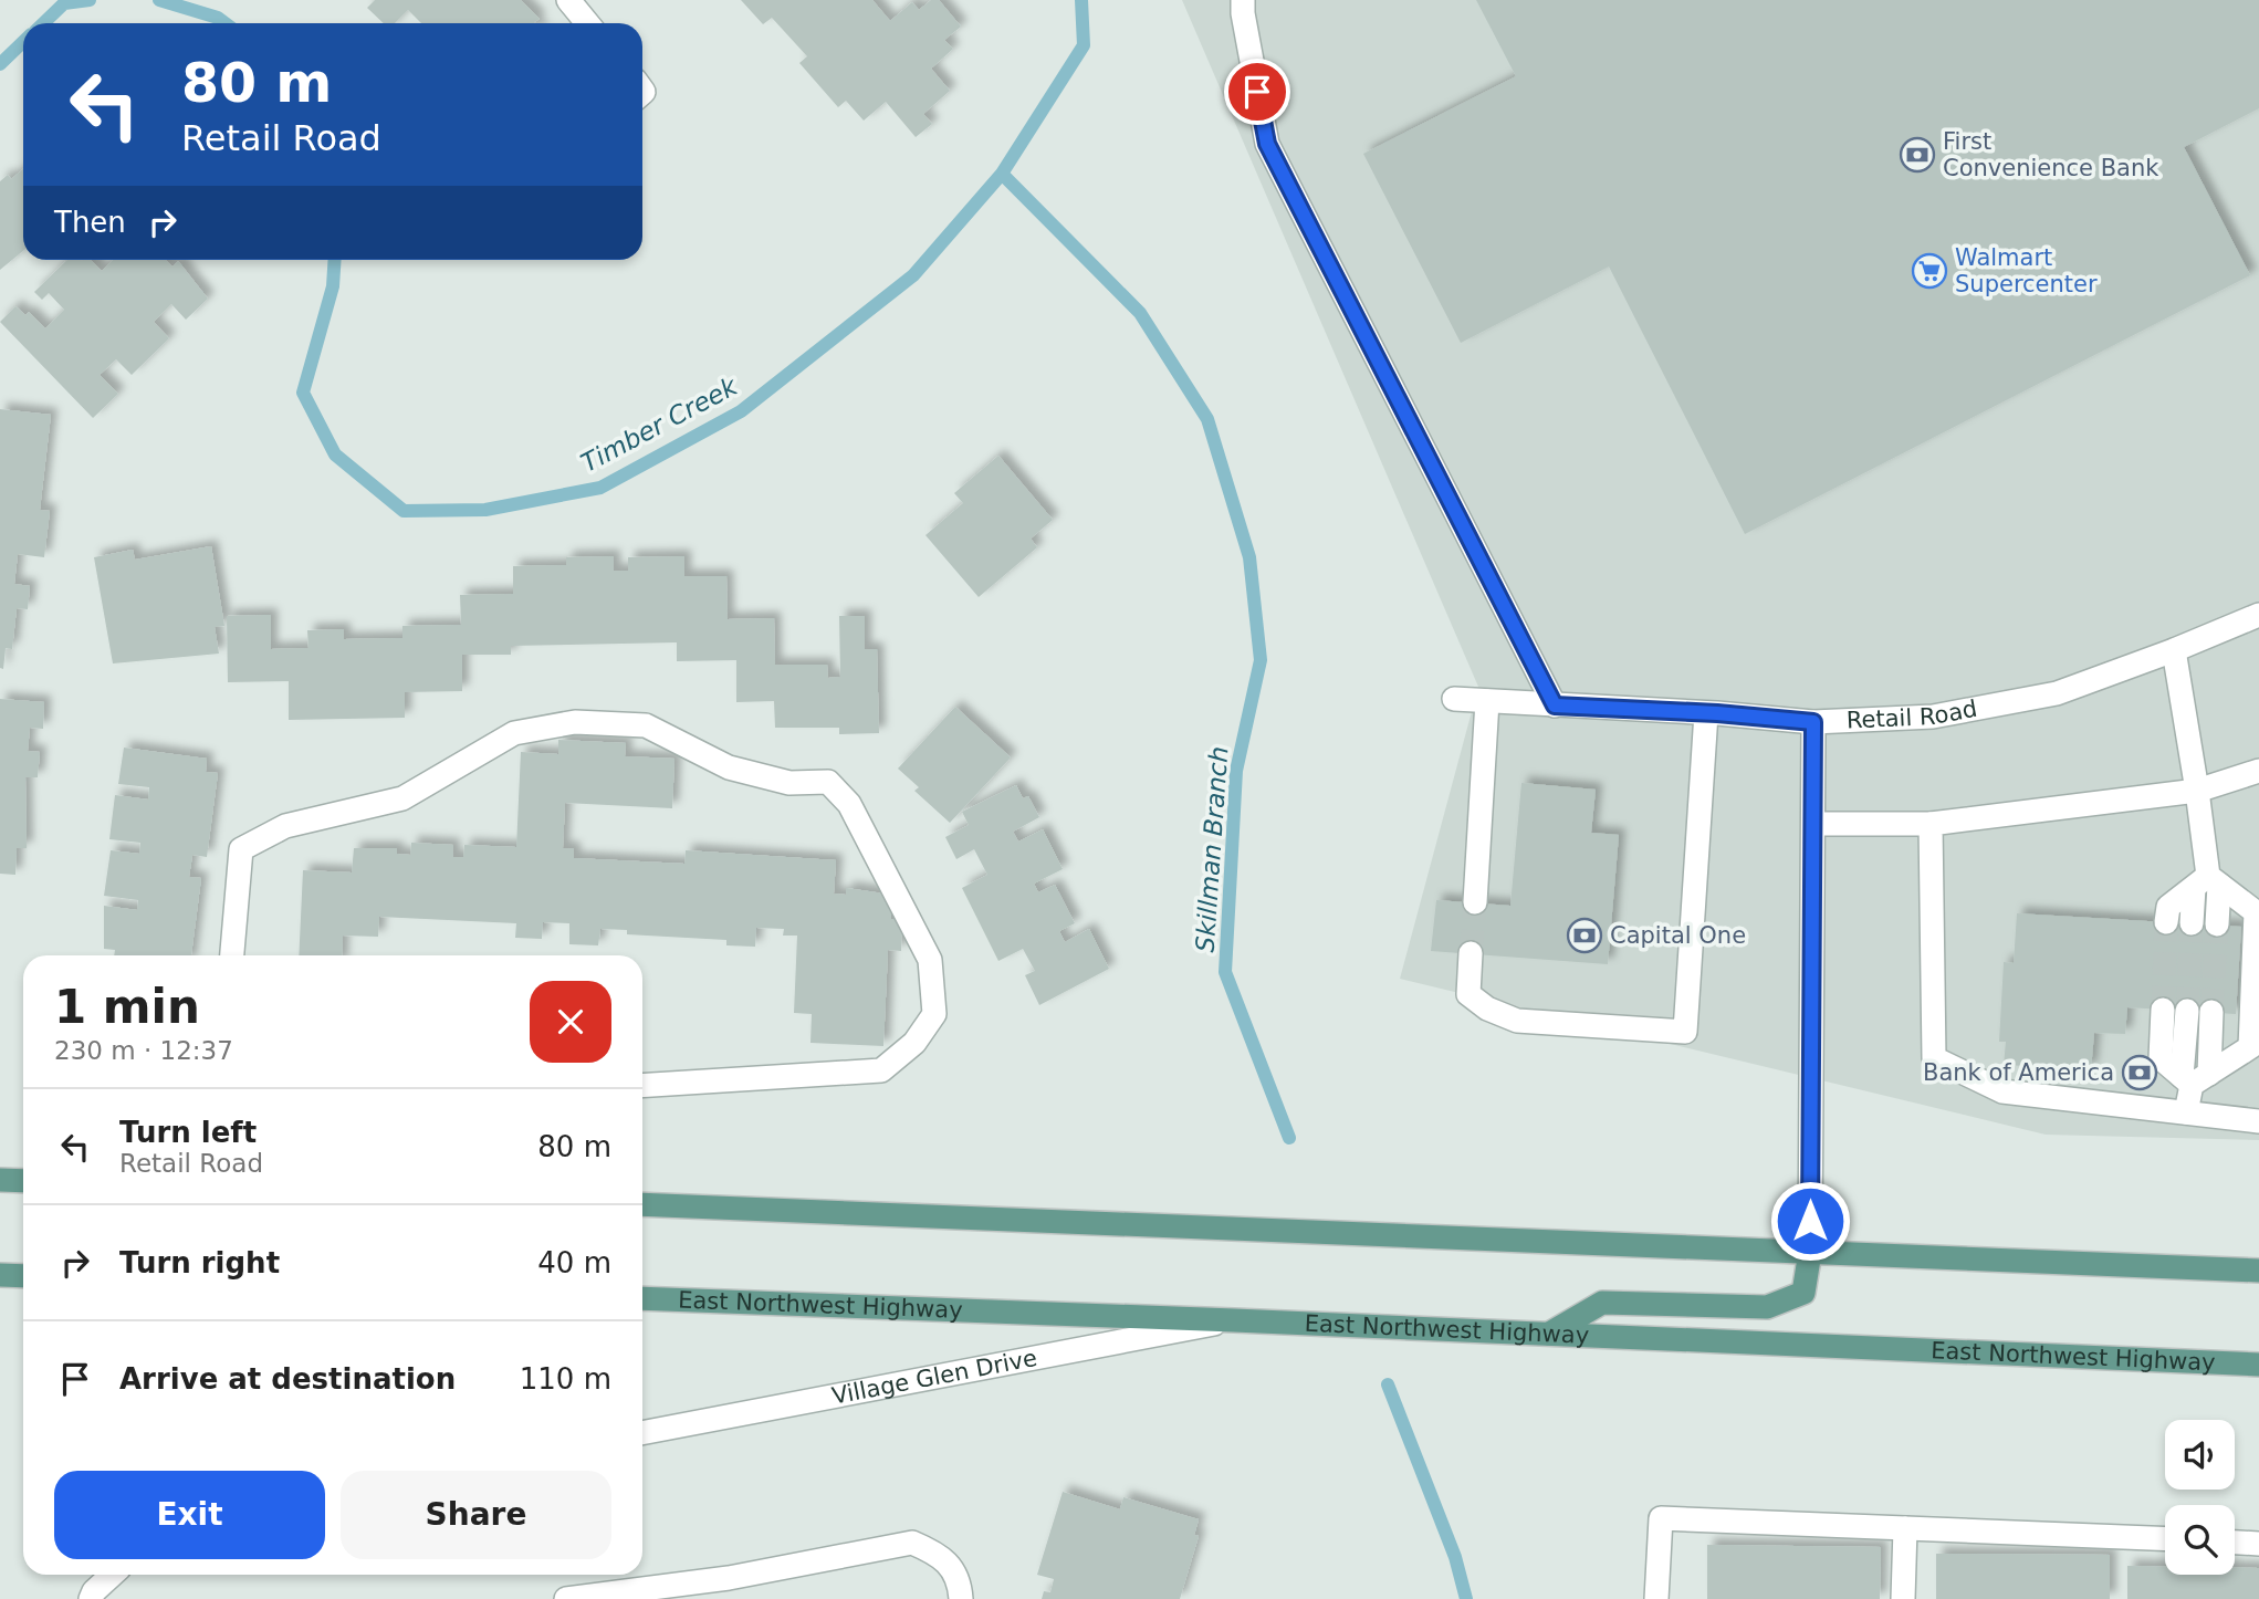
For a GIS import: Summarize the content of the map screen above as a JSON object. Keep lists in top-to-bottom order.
{
  "streets": {
    "main road": ["East Northwest Highway"],
    "street": ["Retail Road", "Village Glen Drive"]
  },
  "crossings": [
    ["East Northwest Highway", "Village Glen Drive"]
  ],
  "water": ["Timber Creek", "Skillman Branch"],
  "places": {
    "bank": ["First Convenience Bank", "Capital One", "Bank of America"],
    "supermarket": ["Walmart Supercenter"]
  },
  "page": {
    "turn": ["80 m", "Retail Road"],
    "then": "Then",
    "heading": ["1 min", "230 m · 12:37"],
    "list": [
      {
        "name": "Turn left",
        "note": "Retail Road",
        "value": "80 m"
      },
      {
        "name": "Turn right",
        "value": "40 m"
      },
      {
        "name": "Arrive at destination",
        "value": "110 m"
      }
    ],
    "buttons": ["Exit", "Share"]
  }
}
